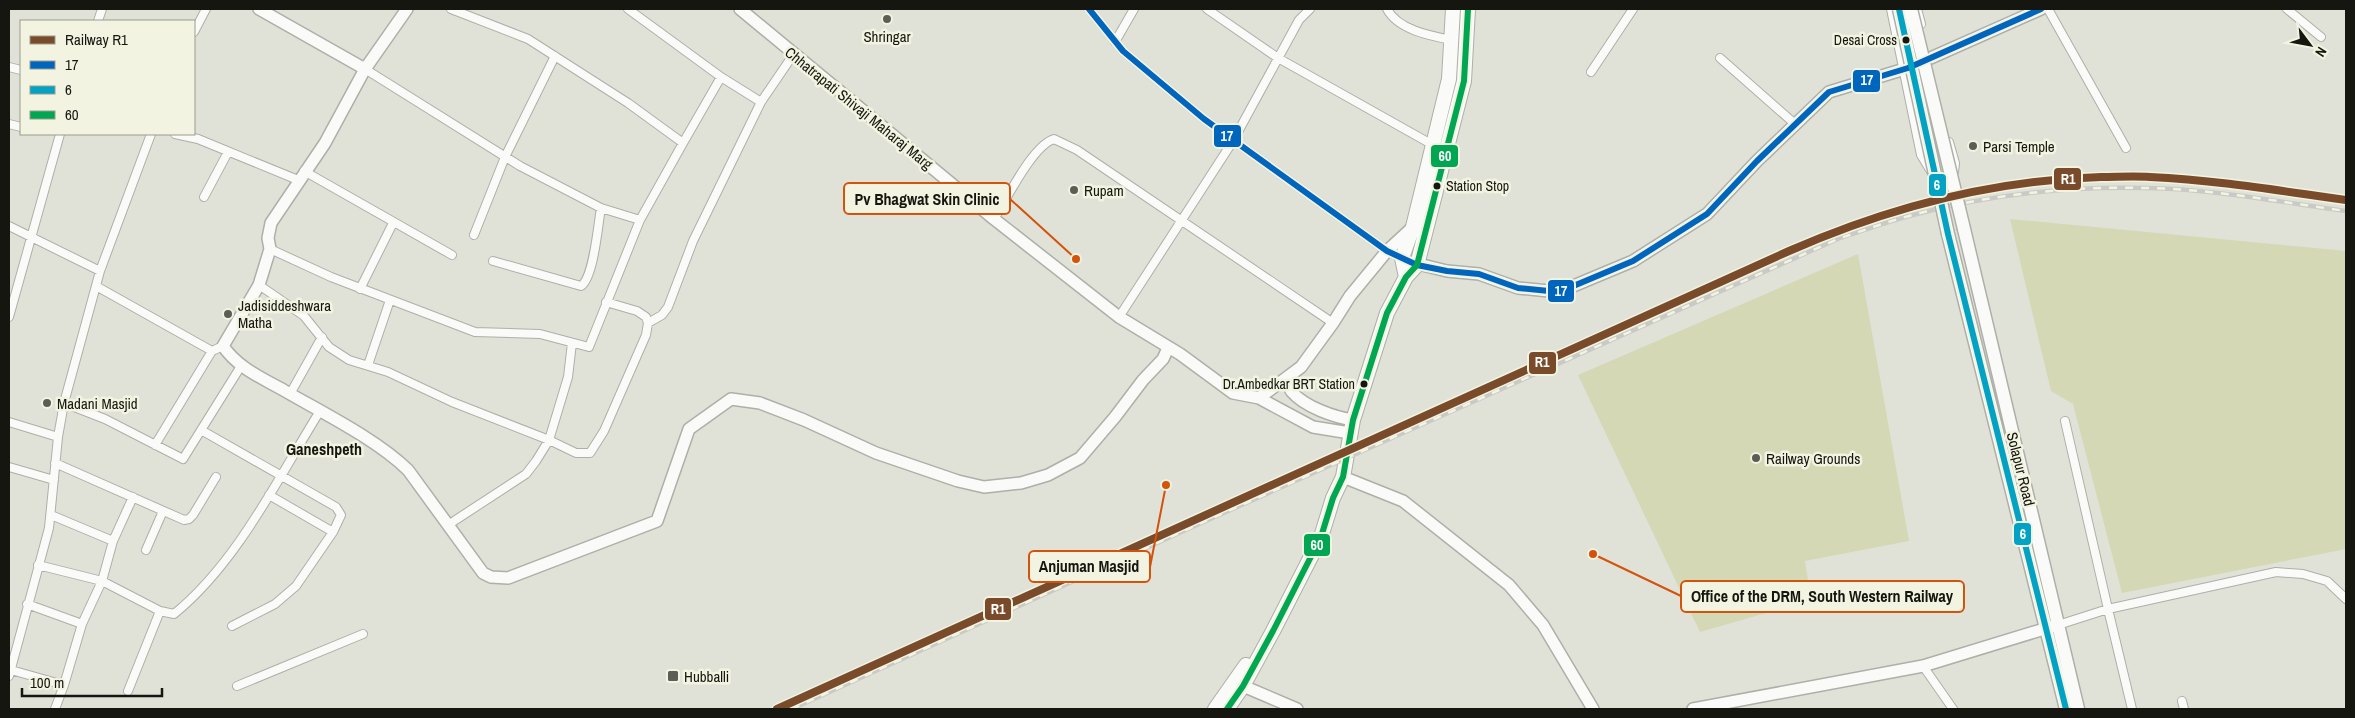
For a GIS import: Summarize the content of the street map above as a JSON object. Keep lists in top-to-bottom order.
{
  "streets": {
    "main road": ["Solapur Road"],
    "street": ["Chhatrapati Shivaji Maharaj Marg"]
  },
  "districts": ["Ganeshpeth"],
  "places": {
    "other": [
      "Shringar",
      "Desai Cross",
      "Parsi Temple",
      "Station Stop",
      "Rupam",
      "Pv Bhagwat Skin Clinic",
      "Jadisiddeshwara Matha",
      "Dr.Ambedkar BRT Station",
      "Madani Masjid",
      "Railway Grounds",
      "Anjuman Masjid",
      "Office of the DRM, South Western Railway"
    ],
    "transit": ["Hubballi"]
  },
  "lines": [
    "transit line 17",
    "transit line 6",
    "transit line 60",
    "rail line R1"
  ],
  "legend": [
    "Railway R1",
    "17",
    "6",
    "60"
  ],
  "scale_bar": "100 m",
  "north": "bottom right"
}
